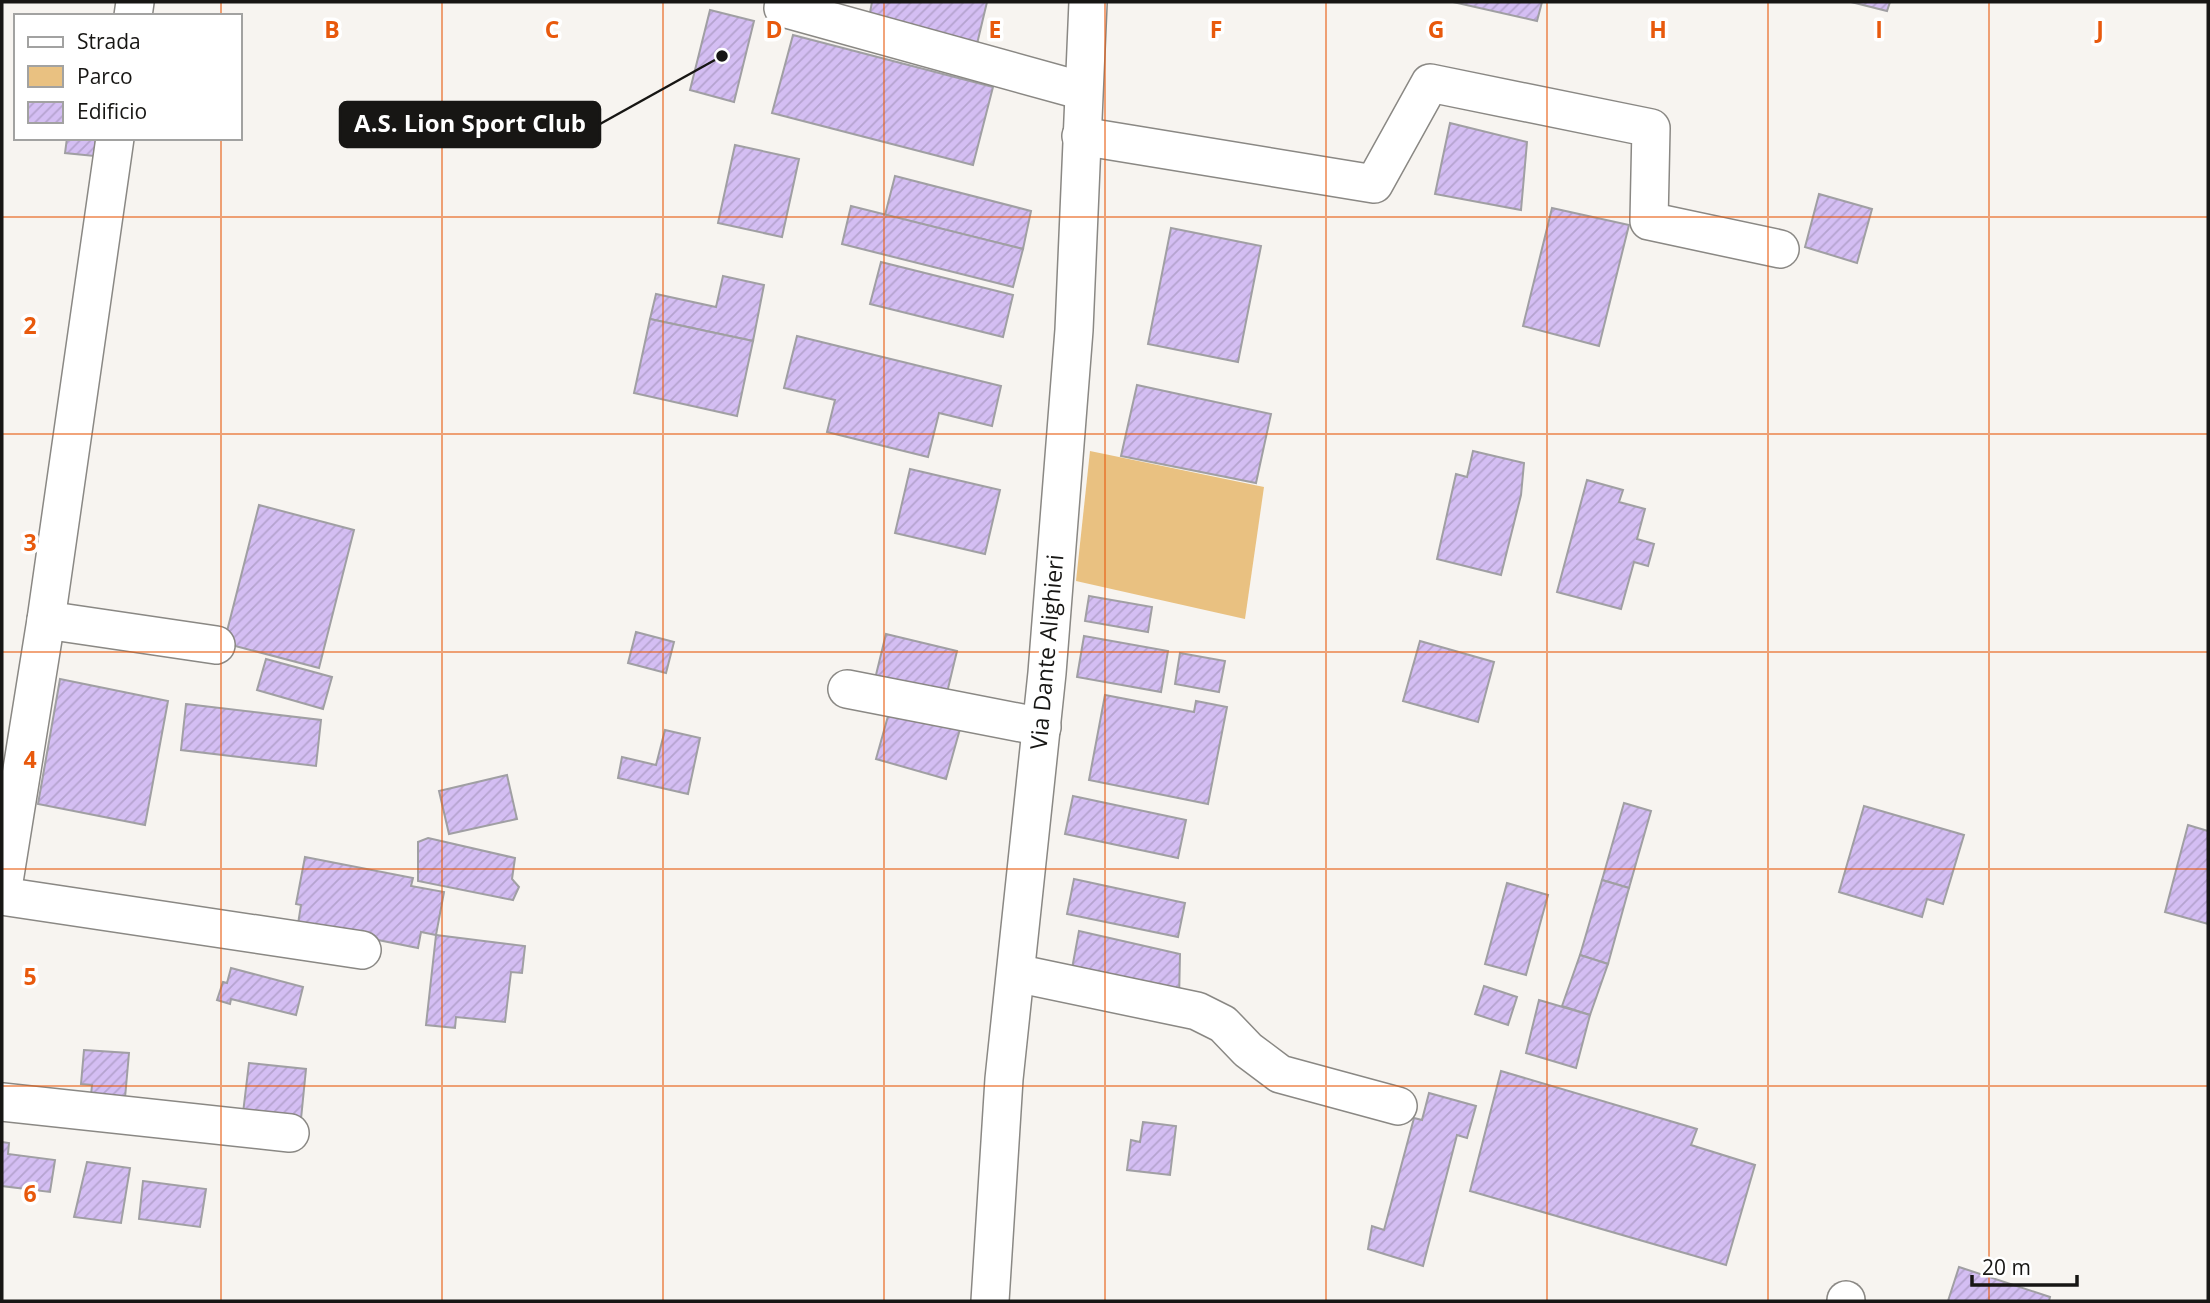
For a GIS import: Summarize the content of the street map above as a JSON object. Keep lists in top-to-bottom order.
{
  "streets": {
    "street": ["Via Dante Alighieri"]
  },
  "places": ["A.S. Lion Sport Club"],
  "legend": ["Strada", "Parco", "Edificio"],
  "scale_bar": "20 m",
  "grid": {
    "columns": [
      "B",
      "C",
      "D",
      "E",
      "F",
      "G",
      "H",
      "I",
      "J"
    ],
    "rows": [
      "2",
      "3",
      "4",
      "5",
      "6"
    ]
  }
}
